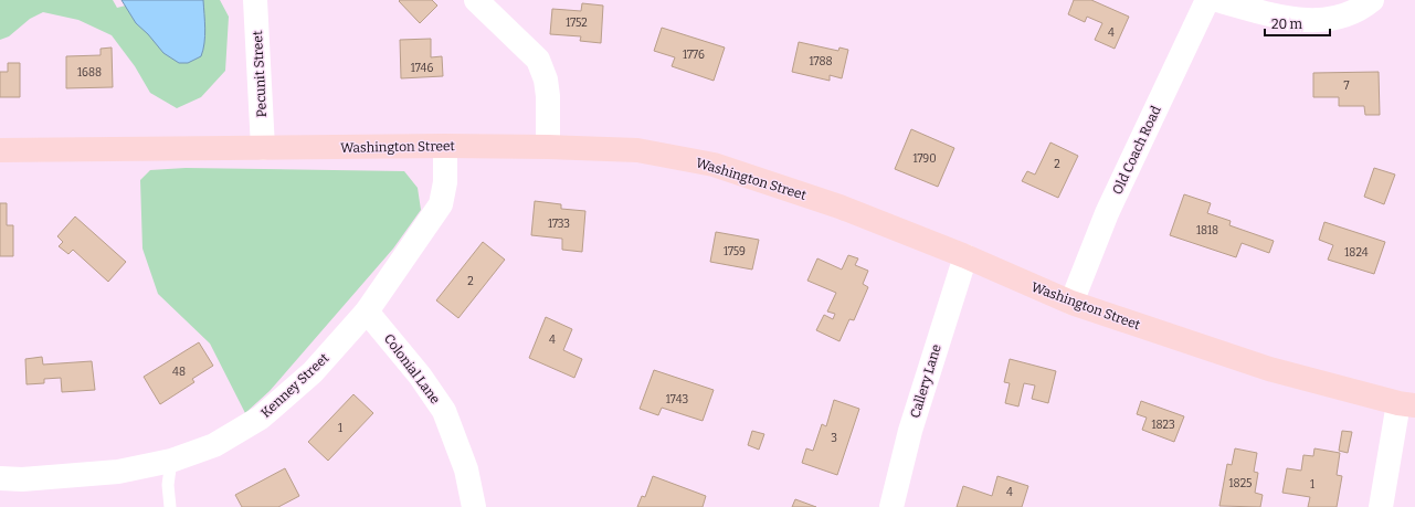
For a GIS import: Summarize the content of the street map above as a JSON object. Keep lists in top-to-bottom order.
{
  "streets": {
    "main road": ["Washington Street"],
    "street": [
      "Pecunit Street",
      "Old Coach Road",
      "Colonial Lane",
      "Callery Lane",
      "Kenney Street"
    ]
  },
  "crossings": [
    ["Pecunit Street", "Washington Street"],
    ["Washington Street", "Old Coach Road"],
    ["Washington Street", "Callery Lane"],
    ["Washington Street", "Kenney Street"],
    ["Colonial Lane", "Kenney Street"]
  ],
  "house_numbers": [
    "1752",
    "4",
    "1776",
    "1788",
    "1746",
    "1688",
    "7",
    "1790",
    "2",
    "1733",
    "1818",
    "1759",
    "1824",
    "2",
    "4",
    "48",
    "1743",
    "1823",
    "1",
    "3",
    "1825",
    "1",
    "4"
  ],
  "scale_bar": "20 m"
}
